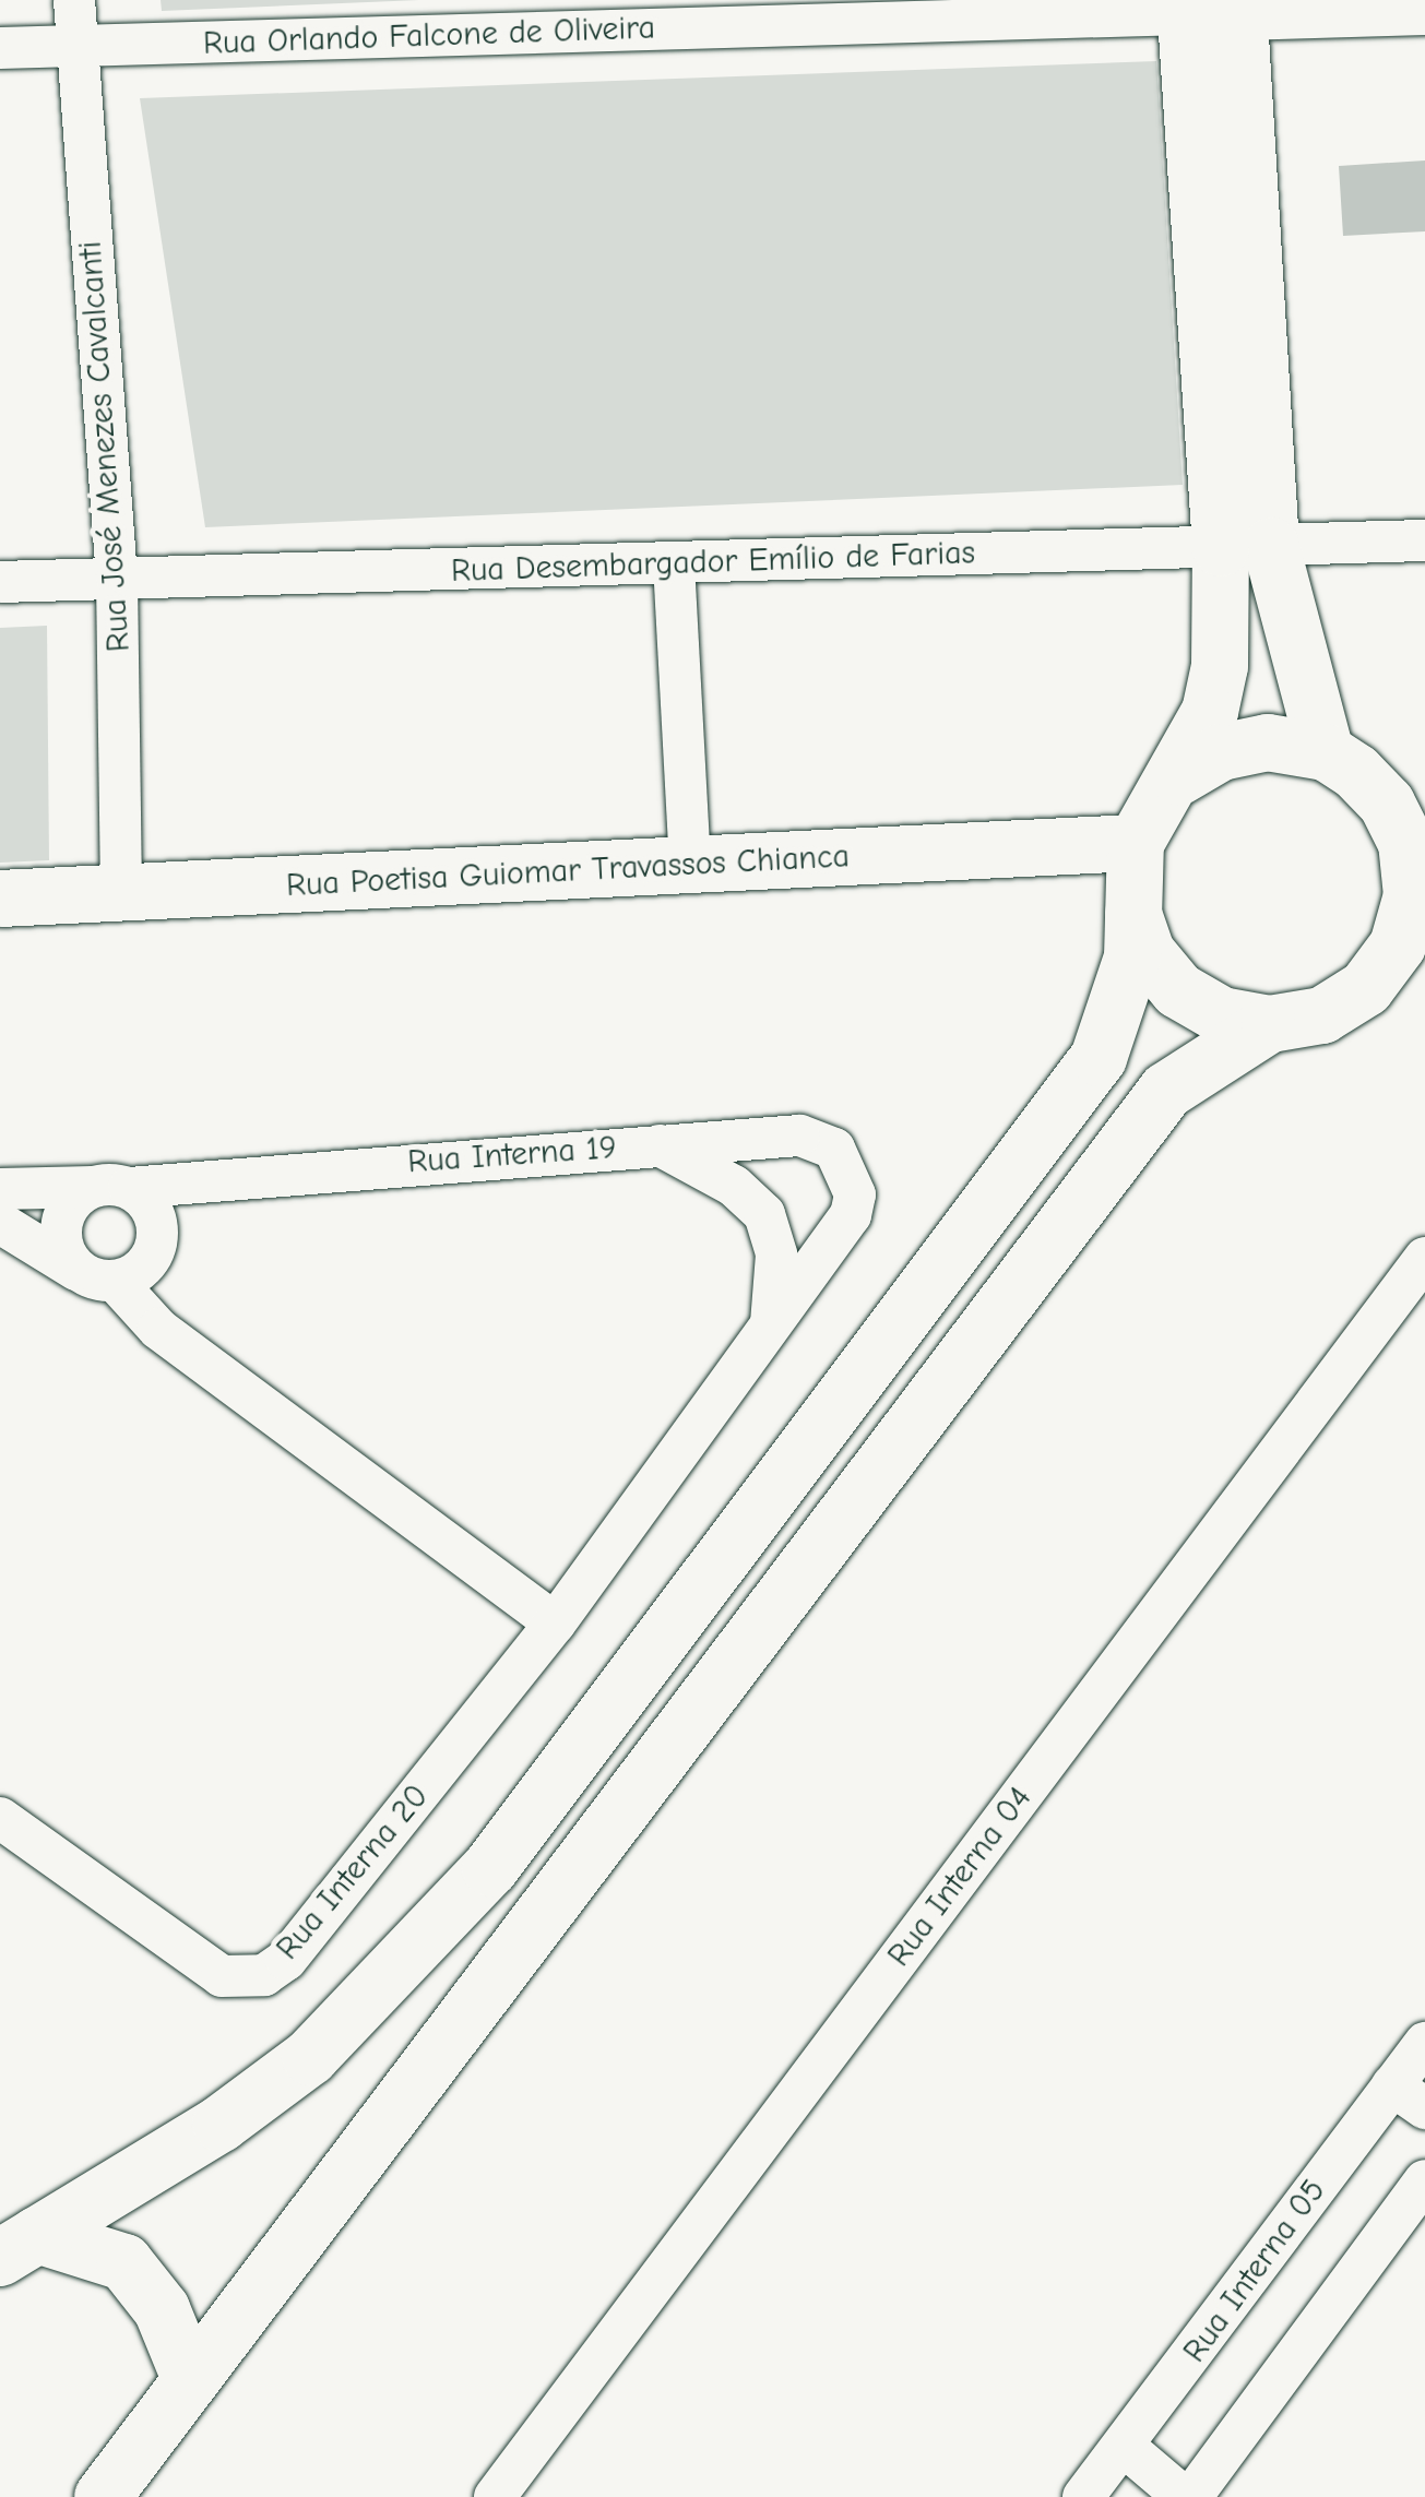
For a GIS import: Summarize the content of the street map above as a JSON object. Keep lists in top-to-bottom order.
{
  "streets": {
    "main road": ["Rua Poetisa Guiomar Travassos Chianca"],
    "street": [
      "Rua Orlando Falcone de Oliveira",
      "Rua José Menezes Cavalcanti",
      "Rua Desembargador Emílio de Farias",
      "Rua Interna 19",
      "Rua Interna 20",
      "Rua Interna 04",
      "Rua Interna 05"
    ]
  },
  "crossings": [
    ["Rua Orlando Falcone de Oliveira", "Rua José Menezes Cavalcanti"],
    ["Rua José Menezes Cavalcanti", "Rua Desembargador Emílio de Farias"],
    ["Rua José Menezes Cavalcanti", "Rua Poetisa Guiomar Travassos Chianca"],
    ["Rua Interna 19", "Rua Interna 20"]
  ]
}
